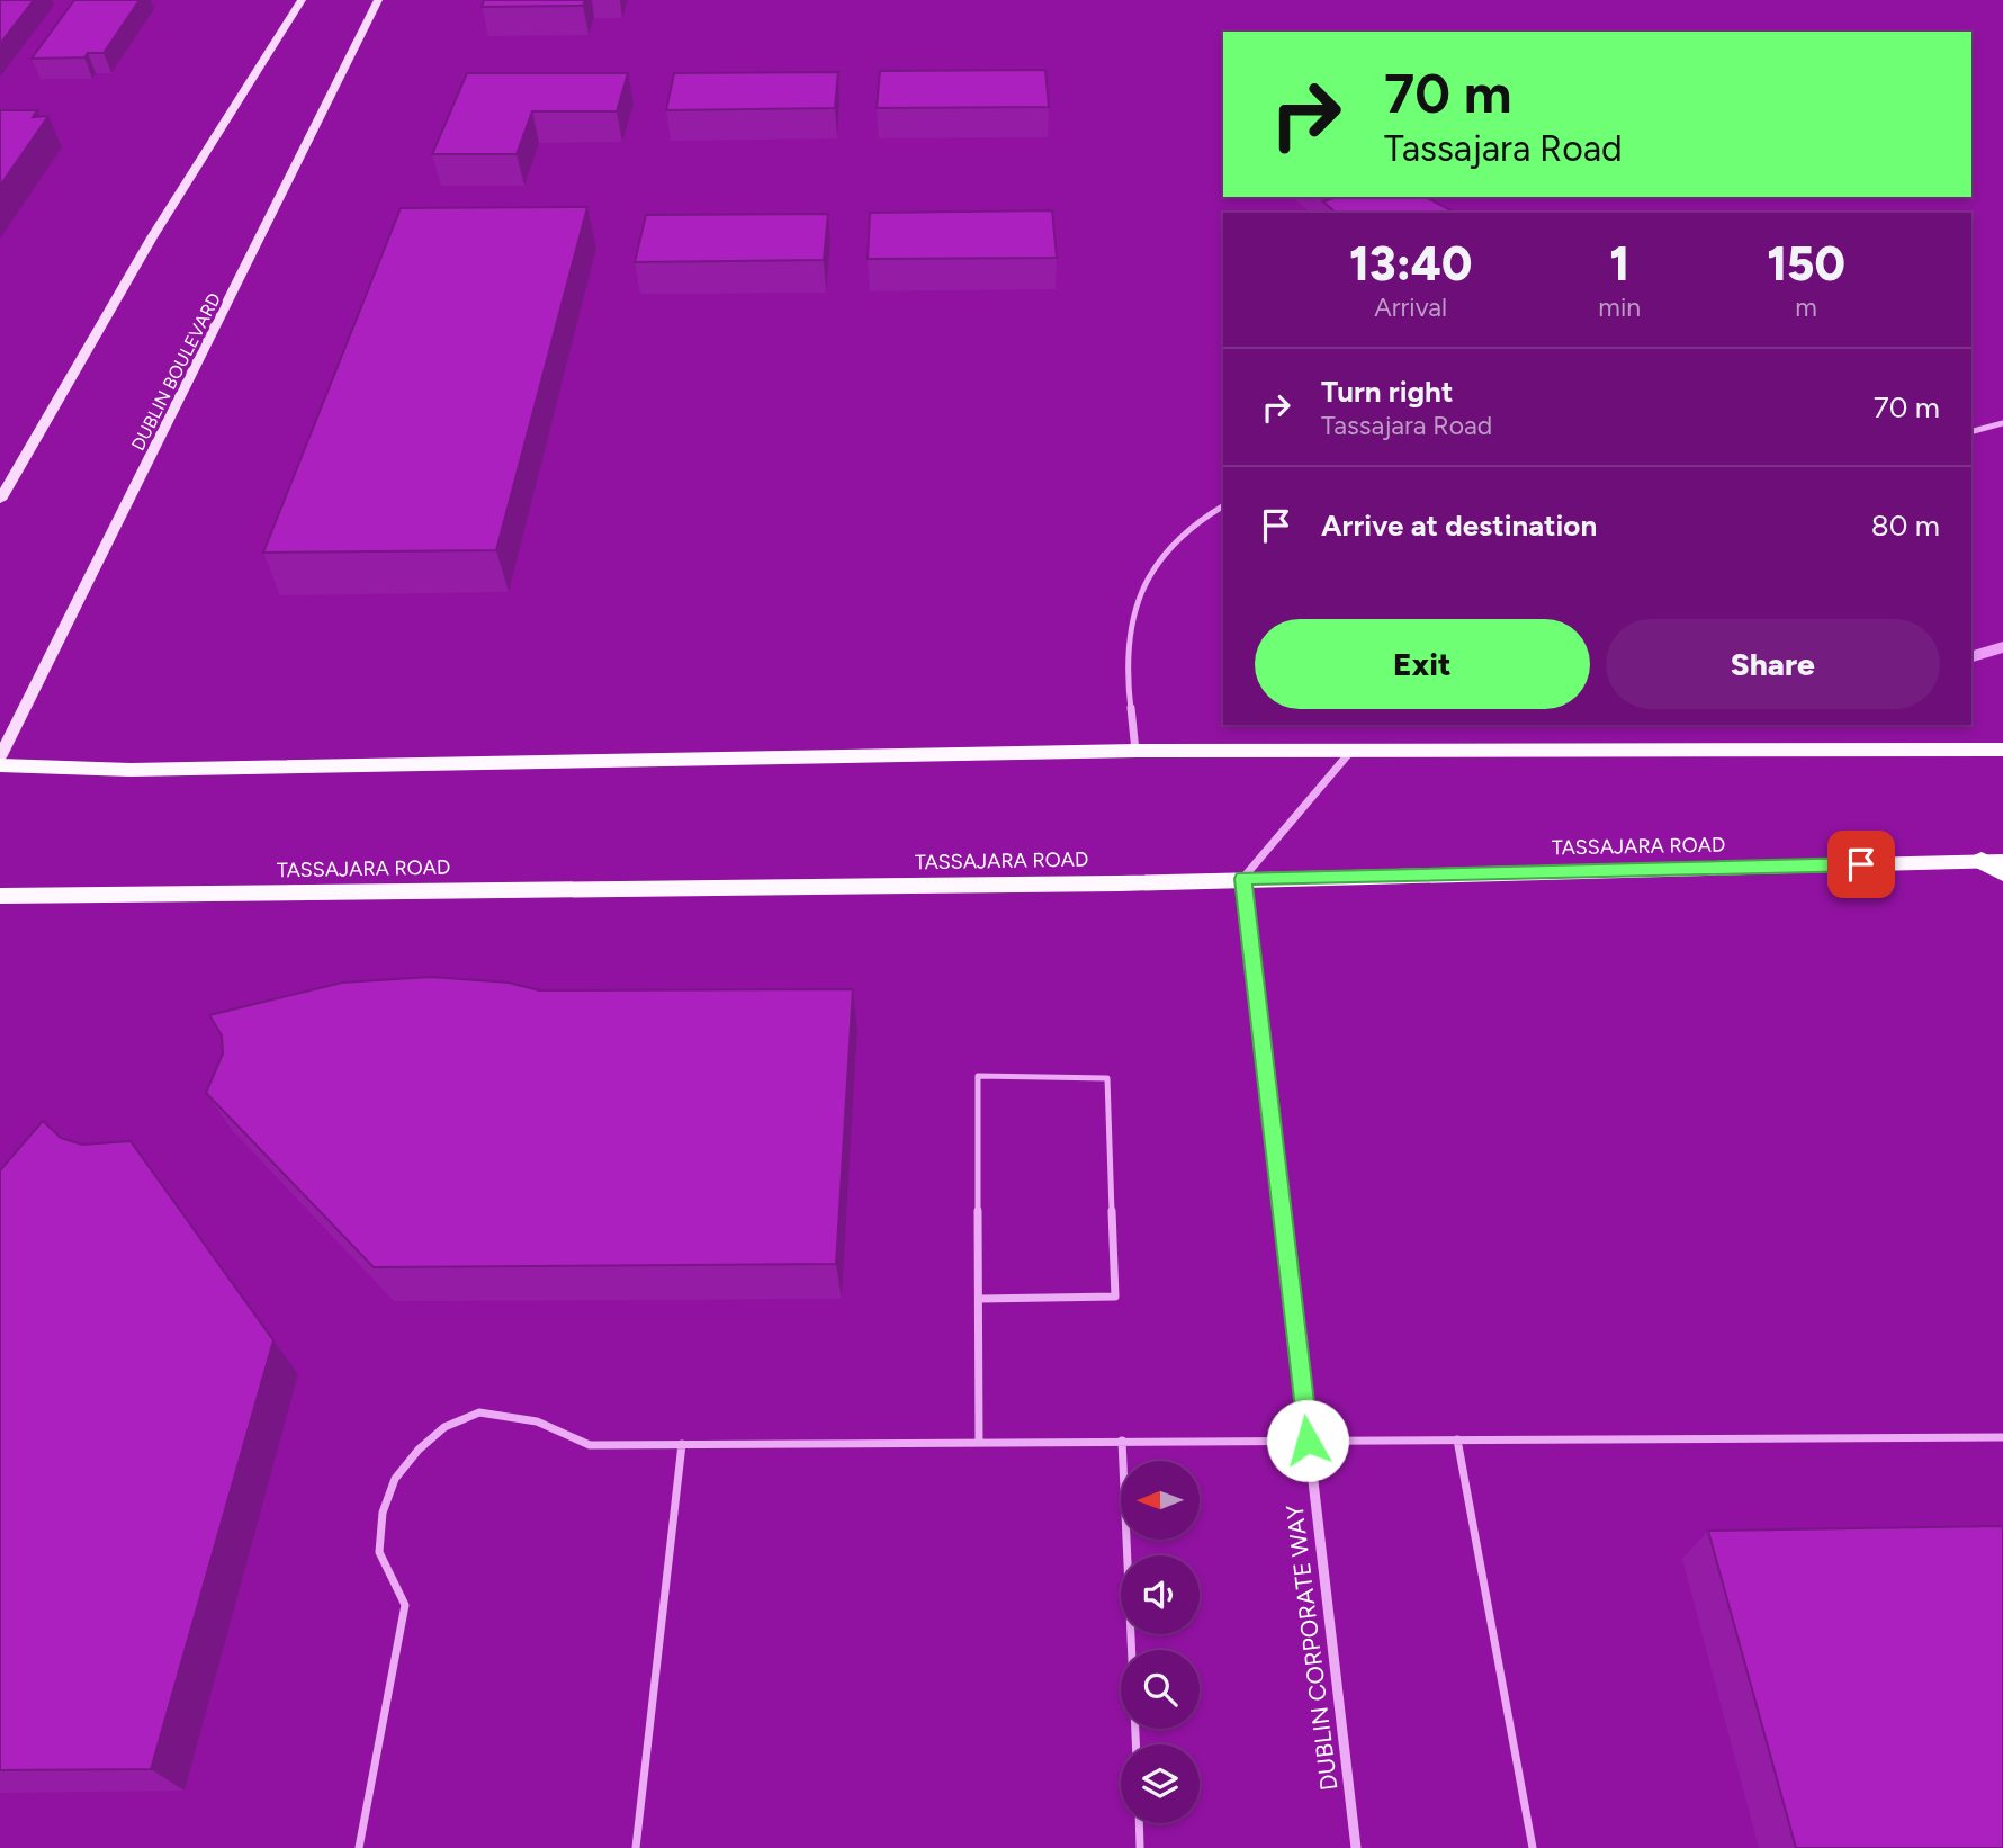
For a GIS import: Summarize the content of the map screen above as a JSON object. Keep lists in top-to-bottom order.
{
  "streets": {
    "main road": ["DUBLIN BOULEVARD", "TASSAJARA ROAD"],
    "street": ["DUBLIN CORPORATE WAY"]
  },
  "crossings": [
    ["TASSAJARA ROAD", "DUBLIN CORPORATE WAY"]
  ],
  "north": "left",
  "page": {
    "turn": ["70 m", "Tassajara Road"],
    "eta": [
      "13:40",
      "Arrival",
      "1",
      "min",
      "150",
      "m"
    ],
    "list": [
      {
        "name": "Turn right",
        "note": "Tassajara Road",
        "value": "70 m"
      },
      {
        "name": "Arrive at destination",
        "value": "80 m"
      }
    ],
    "buttons": ["Exit", "Share"]
  }
}
